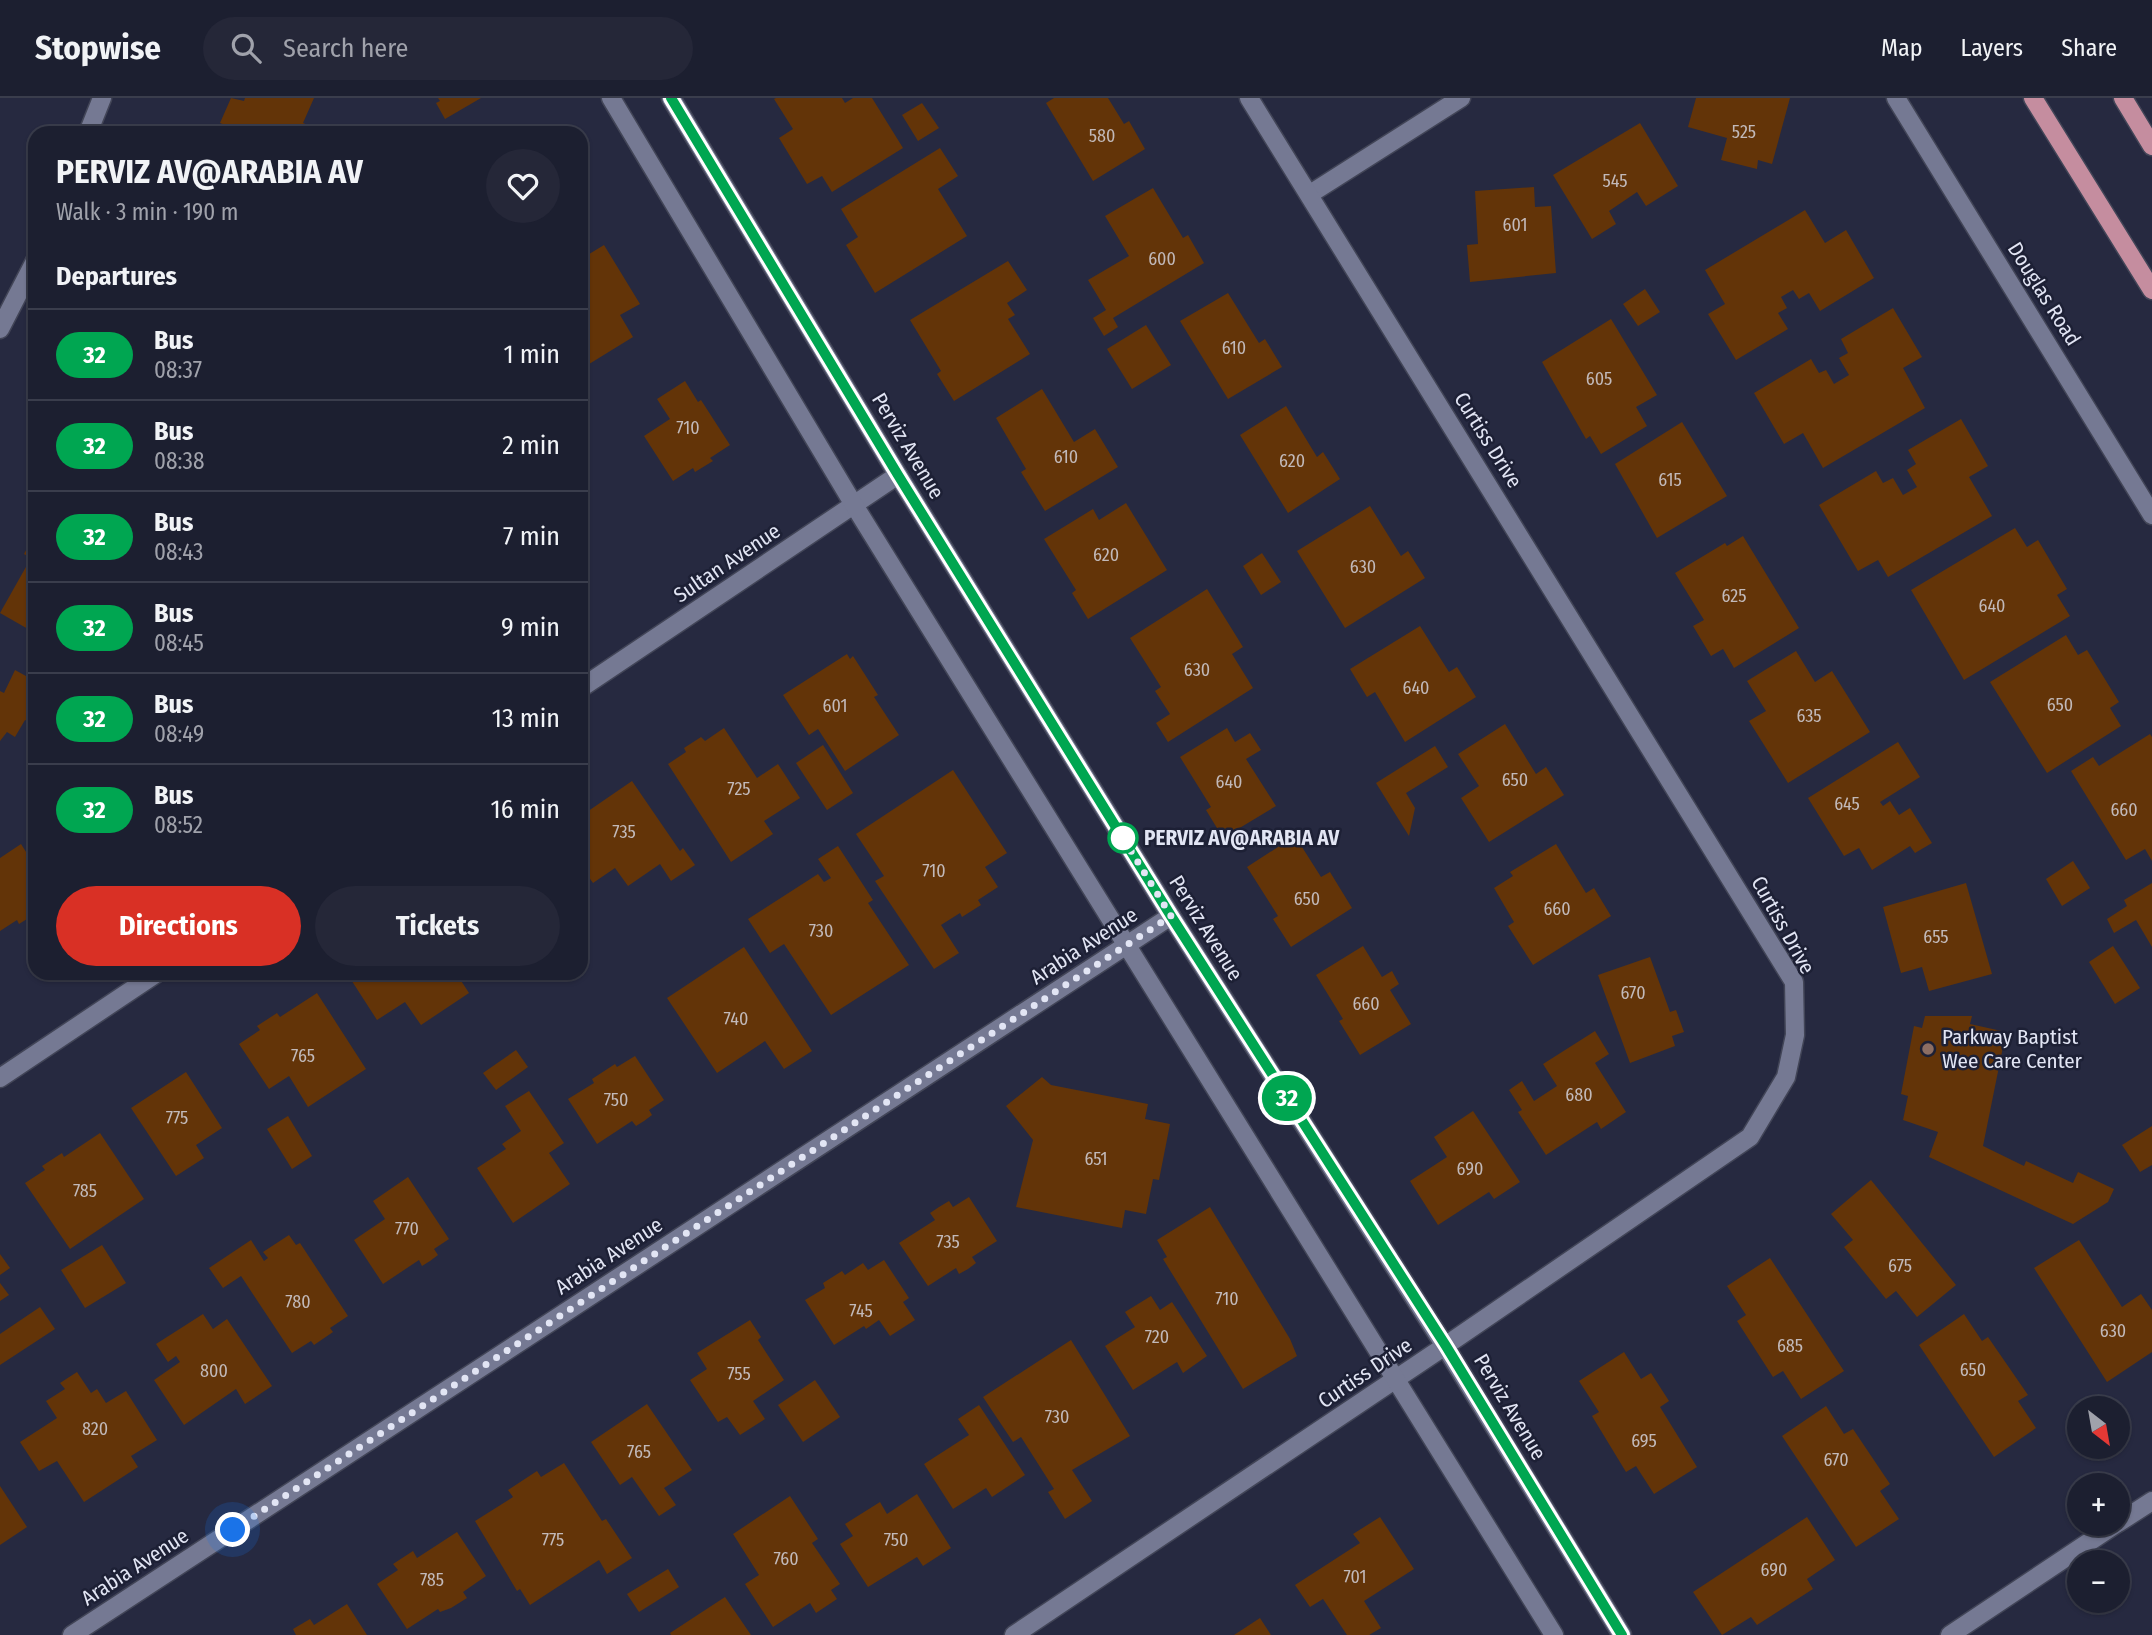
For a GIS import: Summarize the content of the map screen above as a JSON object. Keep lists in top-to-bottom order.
{
  "streets": {
    "street": [
      "Douglas Road",
      "Curtiss Drive",
      "Perviz Avenue",
      "Sultan Avenue",
      "Arabia Avenue"
    ]
  },
  "crossings": [
    ["Curtiss Drive", "Perviz Avenue"],
    ["Perviz Avenue", "Sultan Avenue"],
    ["Perviz Avenue", "Arabia Avenue"]
  ],
  "places": ["PERVIZ AV@ARABIA AV", "Parkway Baptist Wee Care Center"],
  "lines": ["bus line 32"],
  "house_numbers": [
    "525",
    "580",
    "545",
    "601",
    "600",
    "610",
    "605",
    "710",
    "610",
    "620",
    "615",
    "620",
    "630",
    "625",
    "640",
    "630",
    "640",
    "650",
    "601",
    "635",
    "650",
    "640",
    "725",
    "645",
    "660",
    "735",
    "710",
    "650",
    "660",
    "730",
    "655",
    "670",
    "660",
    "740",
    "765",
    "680",
    "750",
    "775",
    "651",
    "690",
    "785",
    "770",
    "735",
    "675",
    "710",
    "780",
    "745",
    "630",
    "720",
    "685",
    "650",
    "800",
    "755",
    "730",
    "820",
    "695",
    "765",
    "670",
    "775",
    "750",
    "760",
    "690",
    "701",
    "785"
  ],
  "north": "bottom right",
  "page": {
    "header": "Stopwise",
    "search": "Search here",
    "nav": ["Map", "Layers", "Share"],
    "on_map": "32",
    "heading": [
      ["PERVIZ AV@ARABIA AV", "Walk · 3 min · 190 m"],
      "Departures"
    ],
    "list": [
      {
        "mark": "32",
        "name": "Bus",
        "note": "08:37",
        "value": "1 min"
      },
      {
        "mark": "32",
        "name": "Bus",
        "note": "08:38",
        "value": "2 min"
      },
      {
        "mark": "32",
        "name": "Bus",
        "note": "08:43",
        "value": "7 min"
      },
      {
        "mark": "32",
        "name": "Bus",
        "note": "08:45",
        "value": "9 min"
      },
      {
        "mark": "32",
        "name": "Bus",
        "note": "08:49",
        "value": "13 min"
      },
      {
        "mark": "32",
        "name": "Bus",
        "note": "08:52",
        "value": "16 min"
      }
    ],
    "buttons": ["Directions", "Tickets"],
    "map_buttons": ["+", "−"]
  }
}
